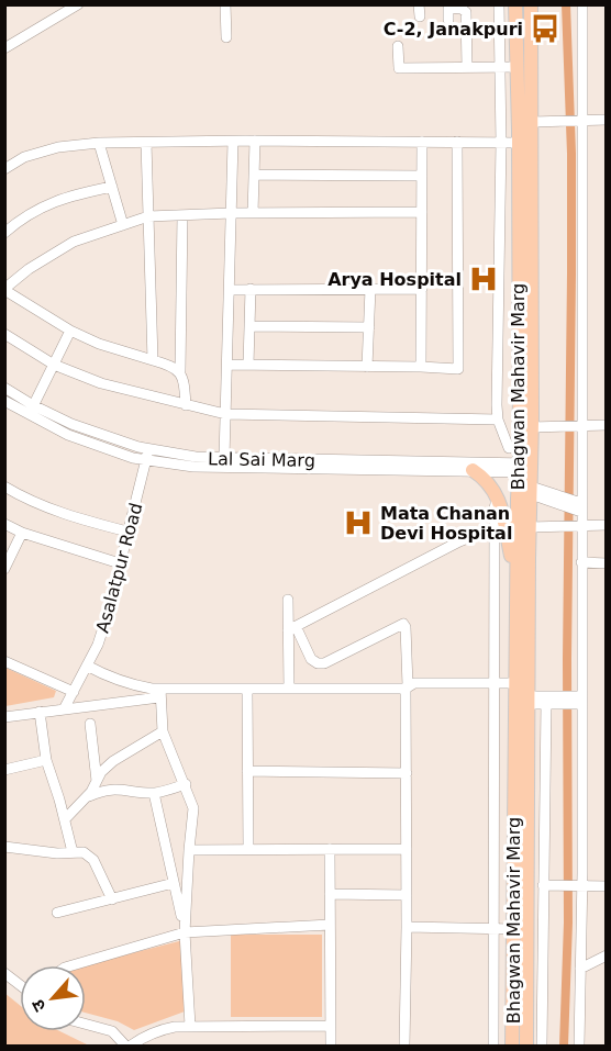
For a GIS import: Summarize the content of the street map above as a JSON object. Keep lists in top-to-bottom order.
{
  "streets": {
    "main road": ["Bhagwan Mahavir Marg"],
    "street": ["Lal Sai Marg", "Asalatpur Road"]
  },
  "crossings": [
    ["Bhagwan Mahavir Marg", "Lal Sai Marg"],
    ["Lal Sai Marg", "Asalatpur Road"]
  ],
  "places": {
    "bus stop": ["C-2, Janakpuri"],
    "hospital": ["Arya Hospital", "Mata Chanan Devi Hospital"]
  },
  "north": "bottom left"
}
